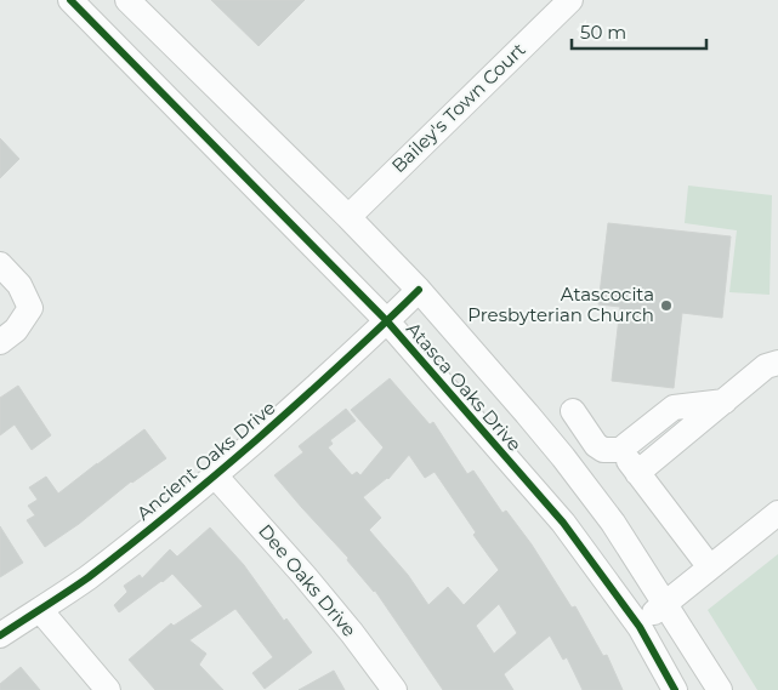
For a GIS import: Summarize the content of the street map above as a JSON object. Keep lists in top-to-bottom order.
{
  "streets": {
    "street": [
      "Bailey's Town Court",
      "Atasca Oaks Drive",
      "Ancient Oaks Drive",
      "Dee Oaks Drive"
    ]
  },
  "crossings": [
    ["Bailey's Town Court", "Atasca Oaks Drive"],
    ["Atasca Oaks Drive", "Ancient Oaks Drive"],
    ["Ancient Oaks Drive", "Dee Oaks Drive"]
  ],
  "places": ["Atascocita Presbyterian Church"],
  "scale_bar": "50 m"
}
